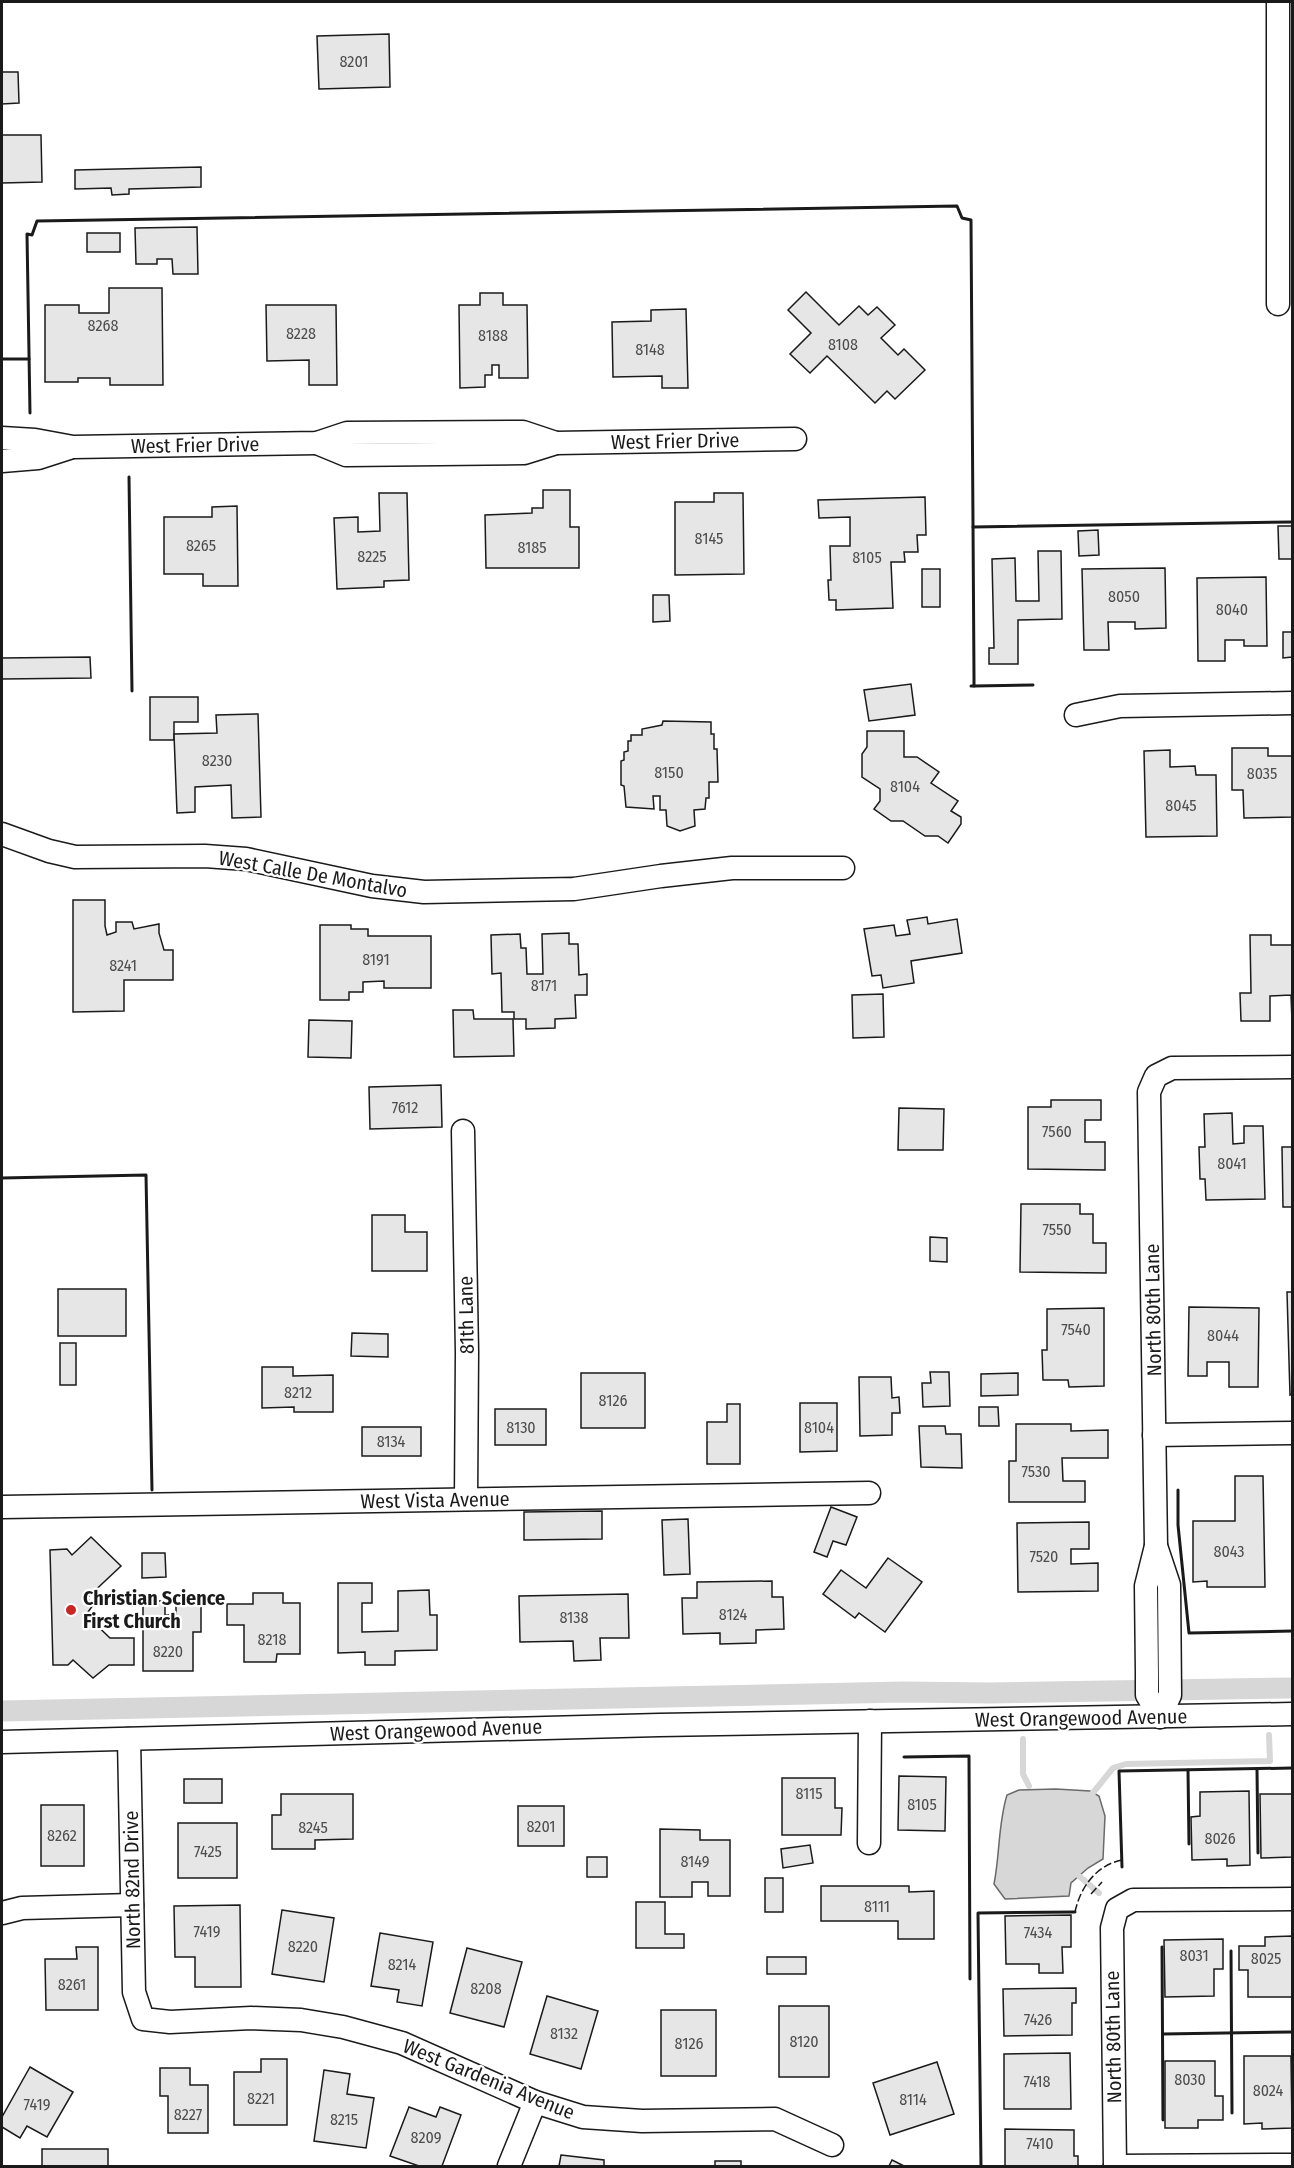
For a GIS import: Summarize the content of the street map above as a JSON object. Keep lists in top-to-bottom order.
{
  "streets": {
    "street": [
      "West Frier Drive",
      "West Calle De Montalvo",
      "North 80th Lane",
      "81th Lane",
      "West Vista Avenue",
      "West Orangewood Avenue",
      "North 82nd Drive",
      "West Gardenia Avenue"
    ]
  },
  "crossings": [
    ["North 80th Lane", "West Orangewood Avenue"],
    ["81th Lane", "West Vista Avenue"],
    ["West Orangewood Avenue", "North 82nd Drive"],
    ["North 82nd Drive", "West Gardenia Avenue"]
  ],
  "places": ["Christian Science First Church"],
  "house_numbers": [
    "8201",
    "8268",
    "8228",
    "8188",
    "8108",
    "8148",
    "8145",
    "8265",
    "8185",
    "8225",
    "8105",
    "8050",
    "8040",
    "8230",
    "8150",
    "8035",
    "8104",
    "8045",
    "8191",
    "8241",
    "8171",
    "7612",
    "7560",
    "8041",
    "7550",
    "7540",
    "8044",
    "8212",
    "8126",
    "8130",
    "8104",
    "8134",
    "7530",
    "8043",
    "7520",
    "8124",
    "8138",
    "8218",
    "8220",
    "8115",
    "8105",
    "8201",
    "8245",
    "8262",
    "8026",
    "7425",
    "8149",
    "8111",
    "7419",
    "7434",
    "8220",
    "8031",
    "8025",
    "8214",
    "8261",
    "8208",
    "7426",
    "8132",
    "8120",
    "8126",
    "8030",
    "7418",
    "8024",
    "8221",
    "8114",
    "7419",
    "8227",
    "8215",
    "8209",
    "7410"
  ]
}
